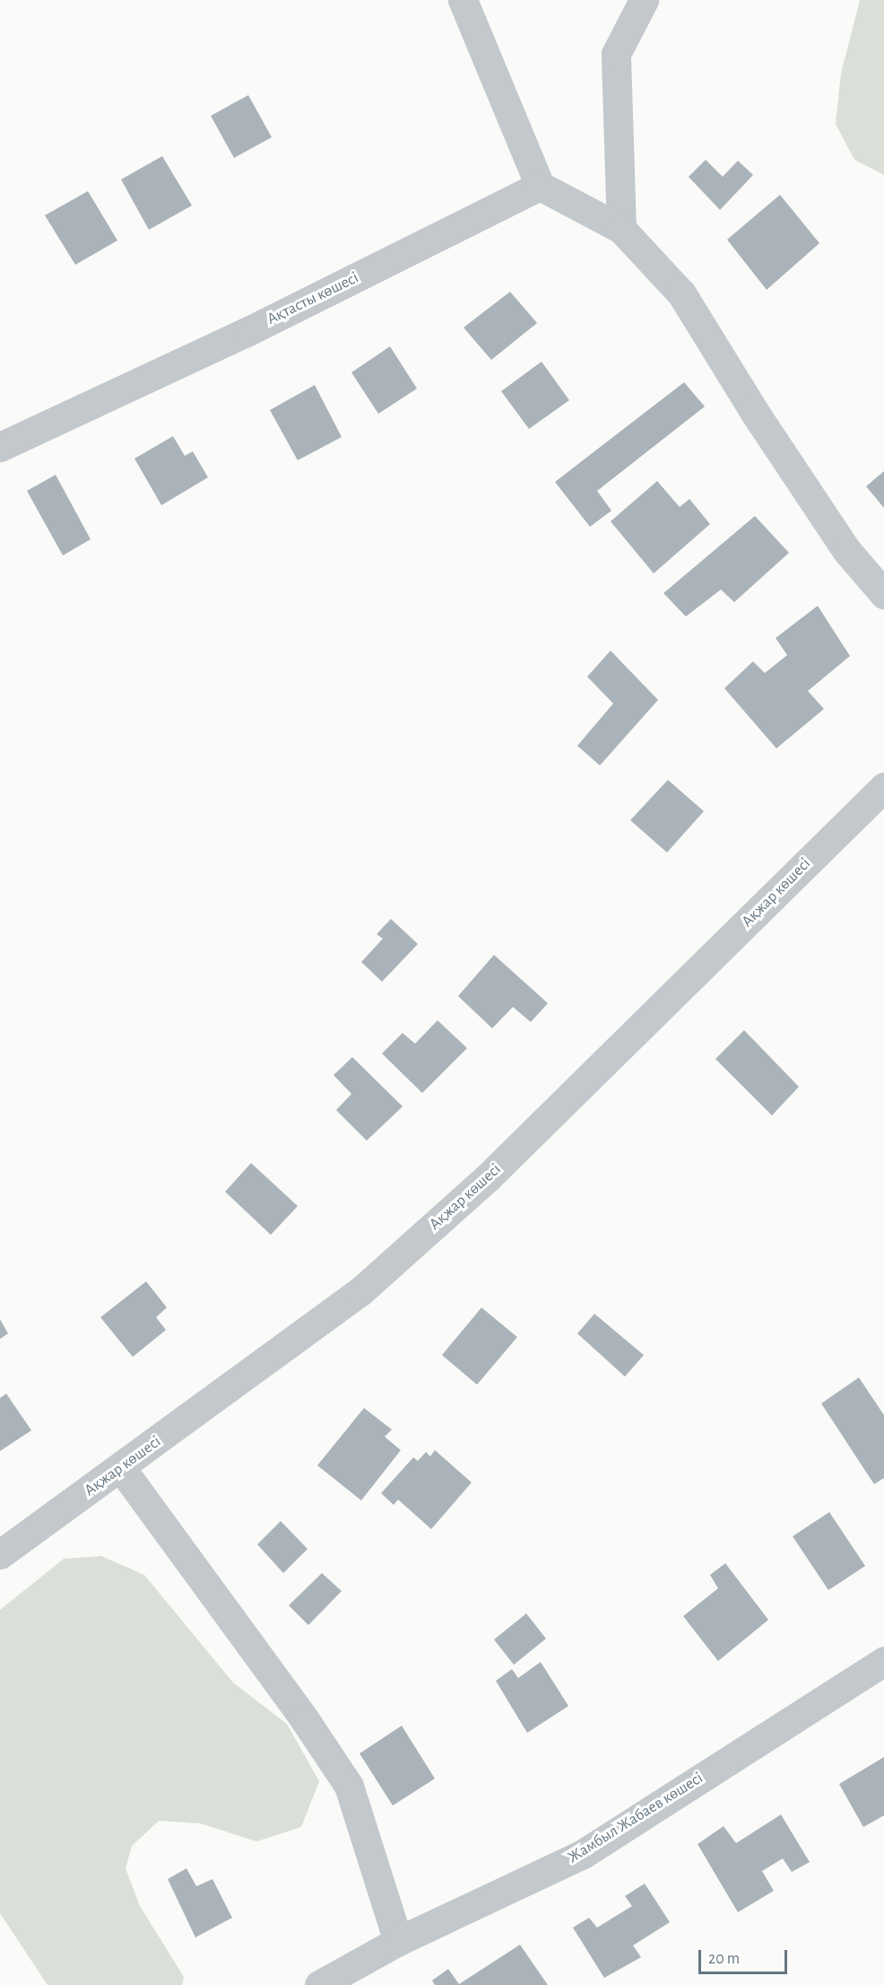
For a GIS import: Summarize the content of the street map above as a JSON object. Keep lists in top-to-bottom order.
{
  "streets": {
    "street": ["Ақтасты көшесі", "Ақжар көшесі", "Жамбыл Жабаев көшесі"]
  },
  "scale_bar": "20 m"
}
